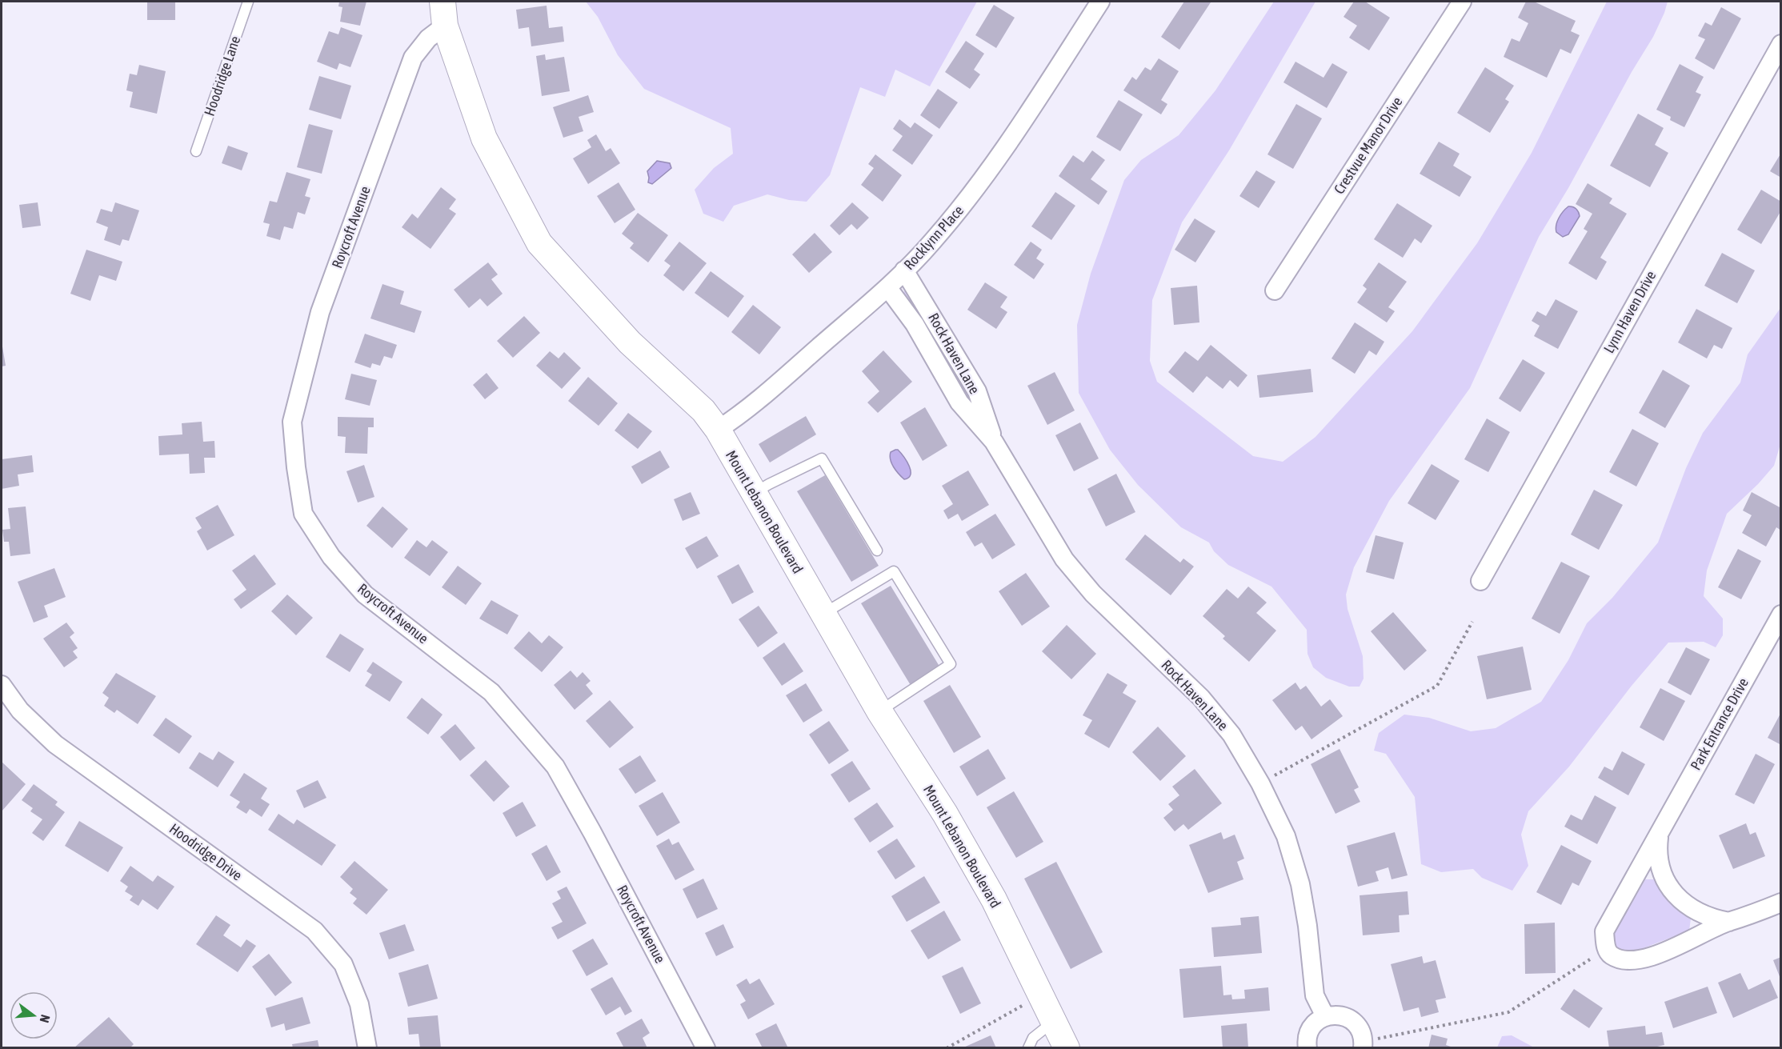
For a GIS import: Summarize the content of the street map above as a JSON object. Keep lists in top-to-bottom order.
{
  "streets": {
    "street": [
      "Crestvue Manor Drive",
      "Roycroft Avenue",
      "Rocklynn Place",
      "Lynn Haven Drive",
      "Rock Haven Lane",
      "Mount Lebanon Boulevard",
      "Park Entrance Drive",
      "Hoodridge Drive"
    ],
    "lane": ["Hoodridge Lane"]
  },
  "crossings": [
    ["Roycroft Avenue", "Mount Lebanon Boulevard"],
    ["Rocklynn Place", "Rock Haven Lane"],
    ["Rocklynn Place", "Mount Lebanon Boulevard"]
  ],
  "north": "right"
}
